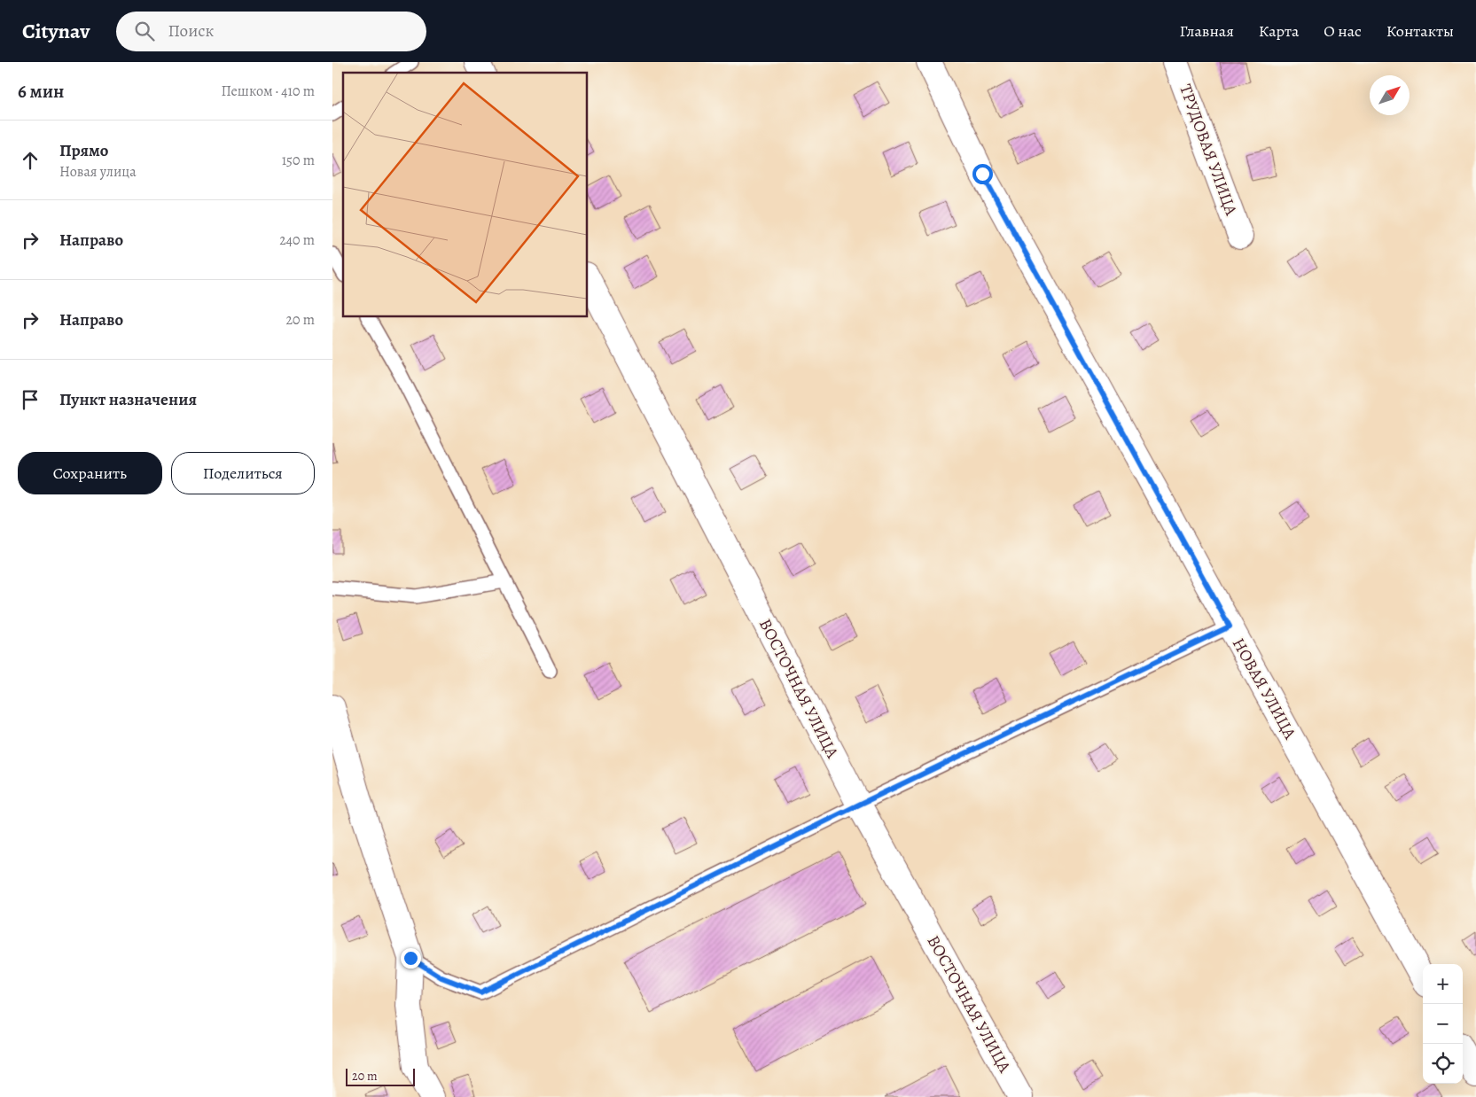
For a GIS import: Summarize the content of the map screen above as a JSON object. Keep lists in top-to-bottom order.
{
  "streets": {
    "street": ["ТРУДОВАЯ УЛИЦА", "ВОСТОЧНАЯ УЛИЦА", "НОВАЯ УЛИЦА"]
  },
  "scale_bar": "20 m",
  "north": "top right",
  "page": {
    "header": "Citynav",
    "search": "Поиск",
    "nav": [
      "Главная",
      "Карта",
      "О нас",
      "Контакты"
    ],
    "heading": ["6 мин", "Пешком · 410 m"],
    "list": [
      ["Прямо", "Новая улица", "150 m"],
      ["Направо", "240 m"],
      ["Направо", "20 m"],
      "Пункт назначения"
    ],
    "buttons": ["Сохранить", "Поделиться"],
    "map_buttons": ["+", "−"],
    "scale": "20 m"
  }
}
